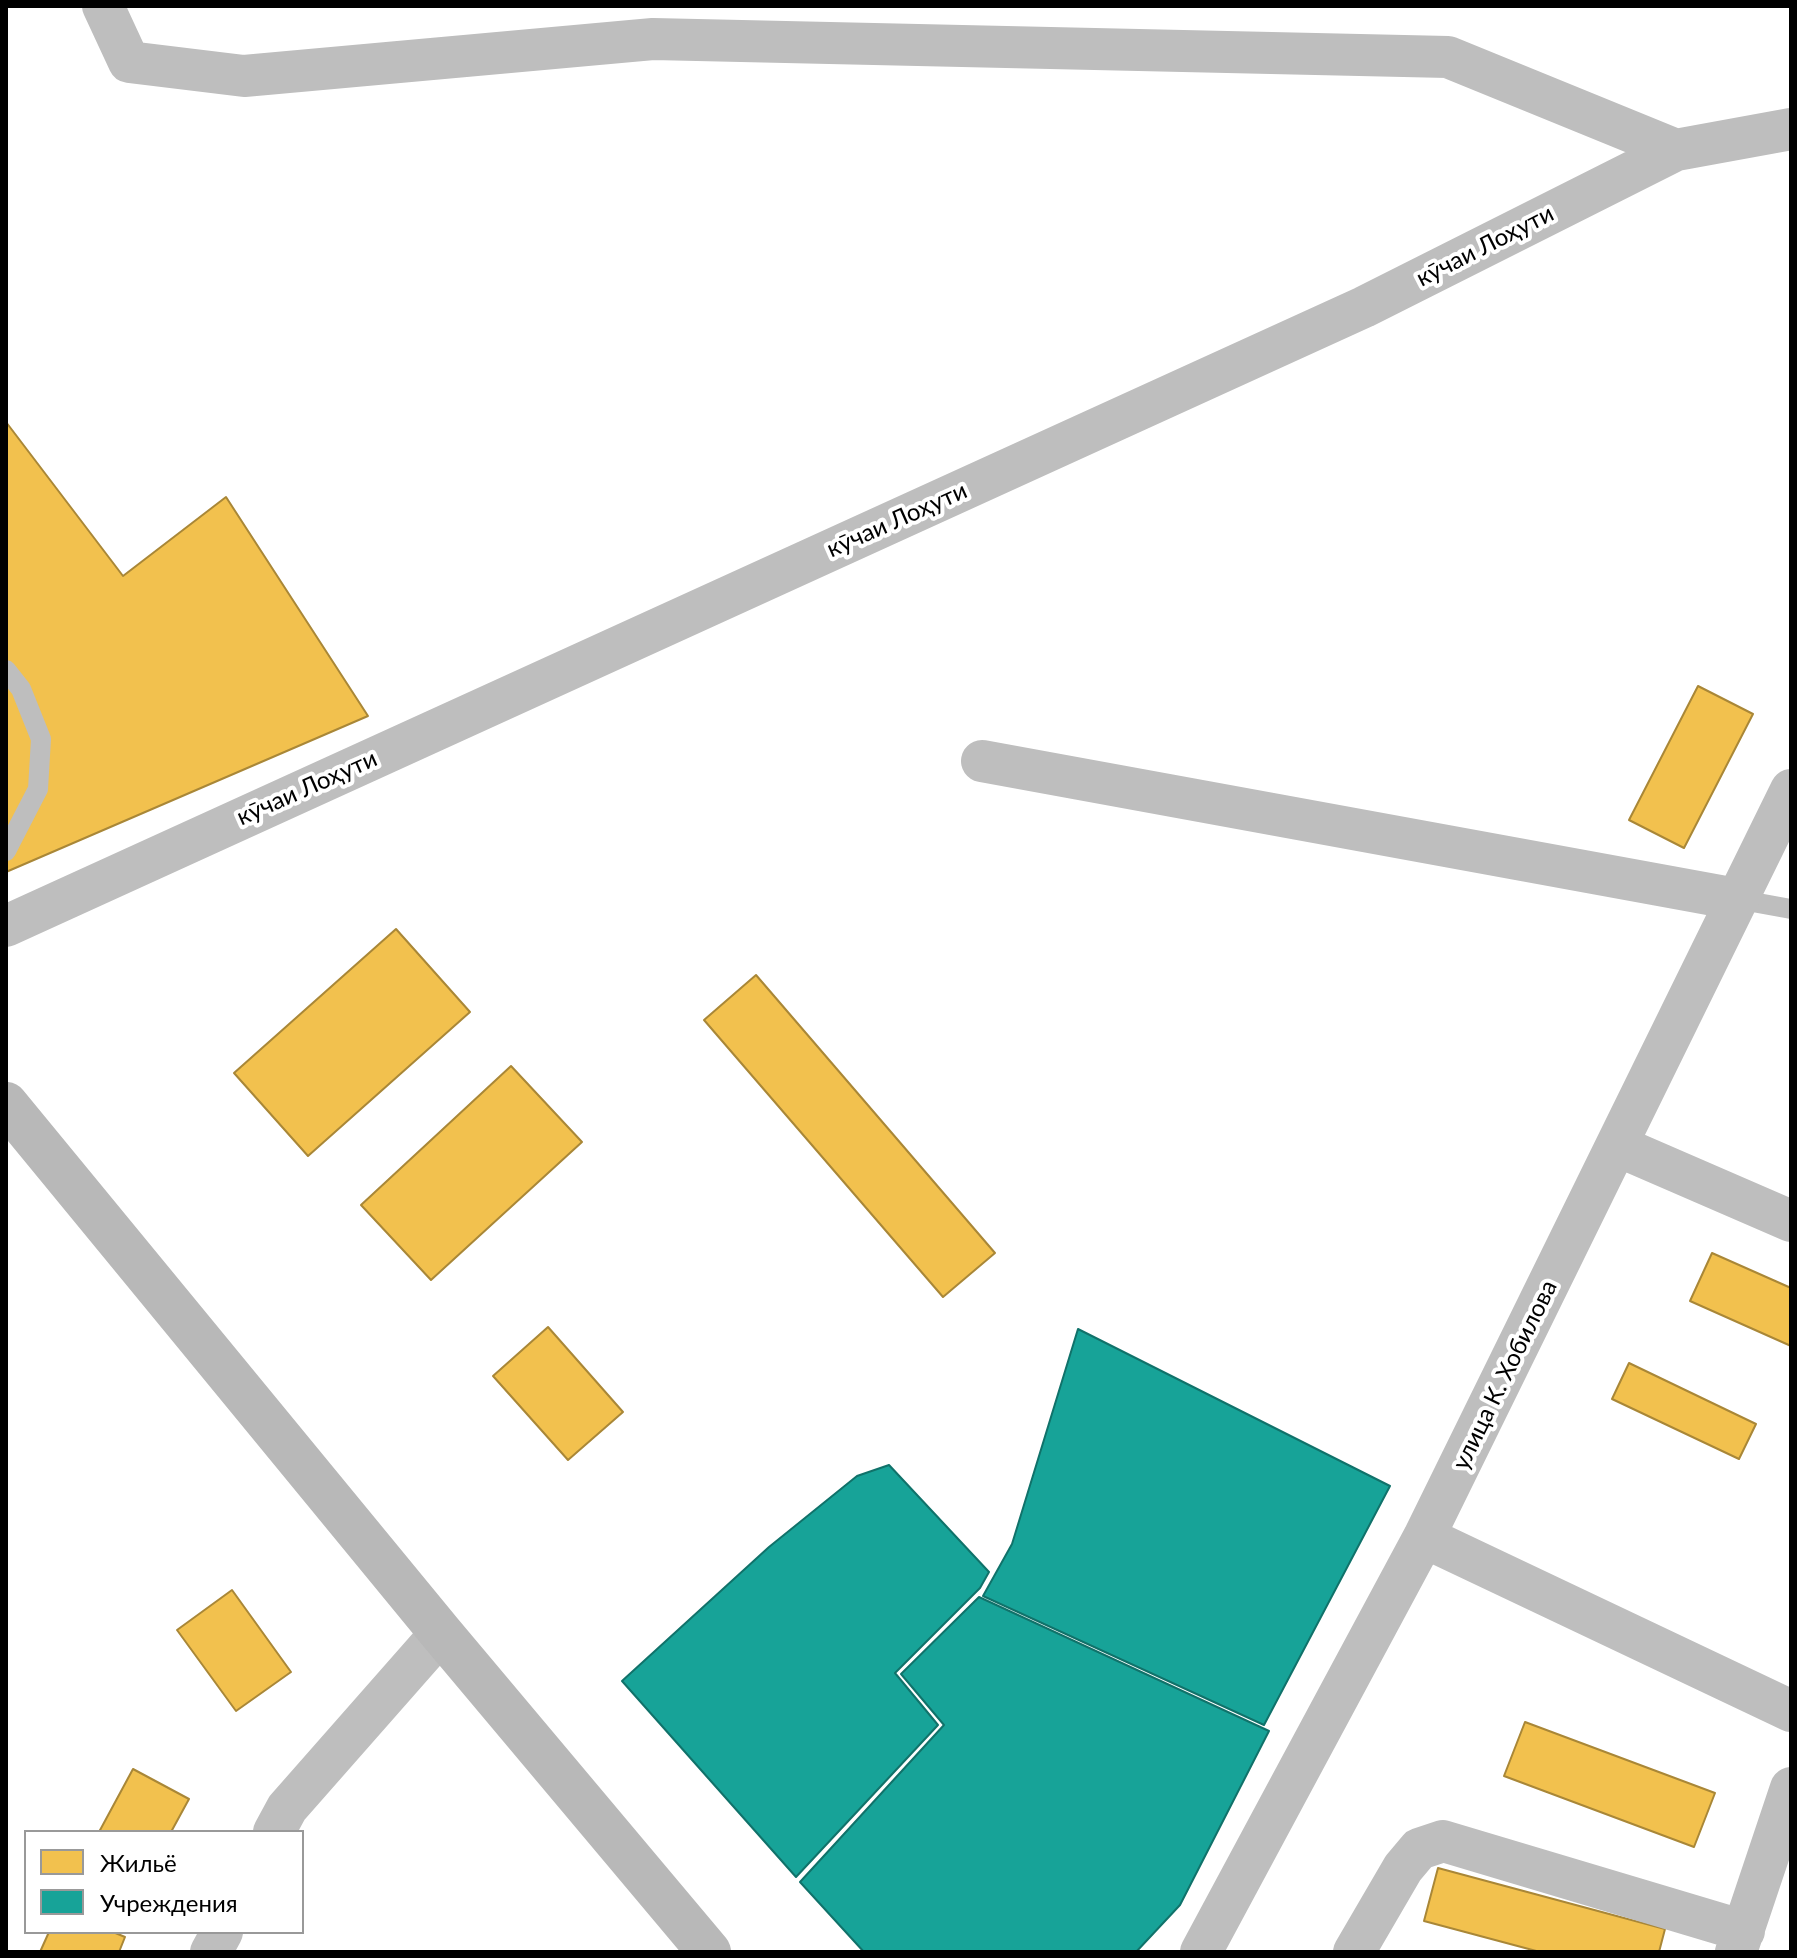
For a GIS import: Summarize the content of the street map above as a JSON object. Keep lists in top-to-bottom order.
{
  "streets": {
    "street": ["кӯчаи Лоҳути", "улица К. Хобилова"]
  },
  "legend": ["Жильё", "Учреждения"]
}
